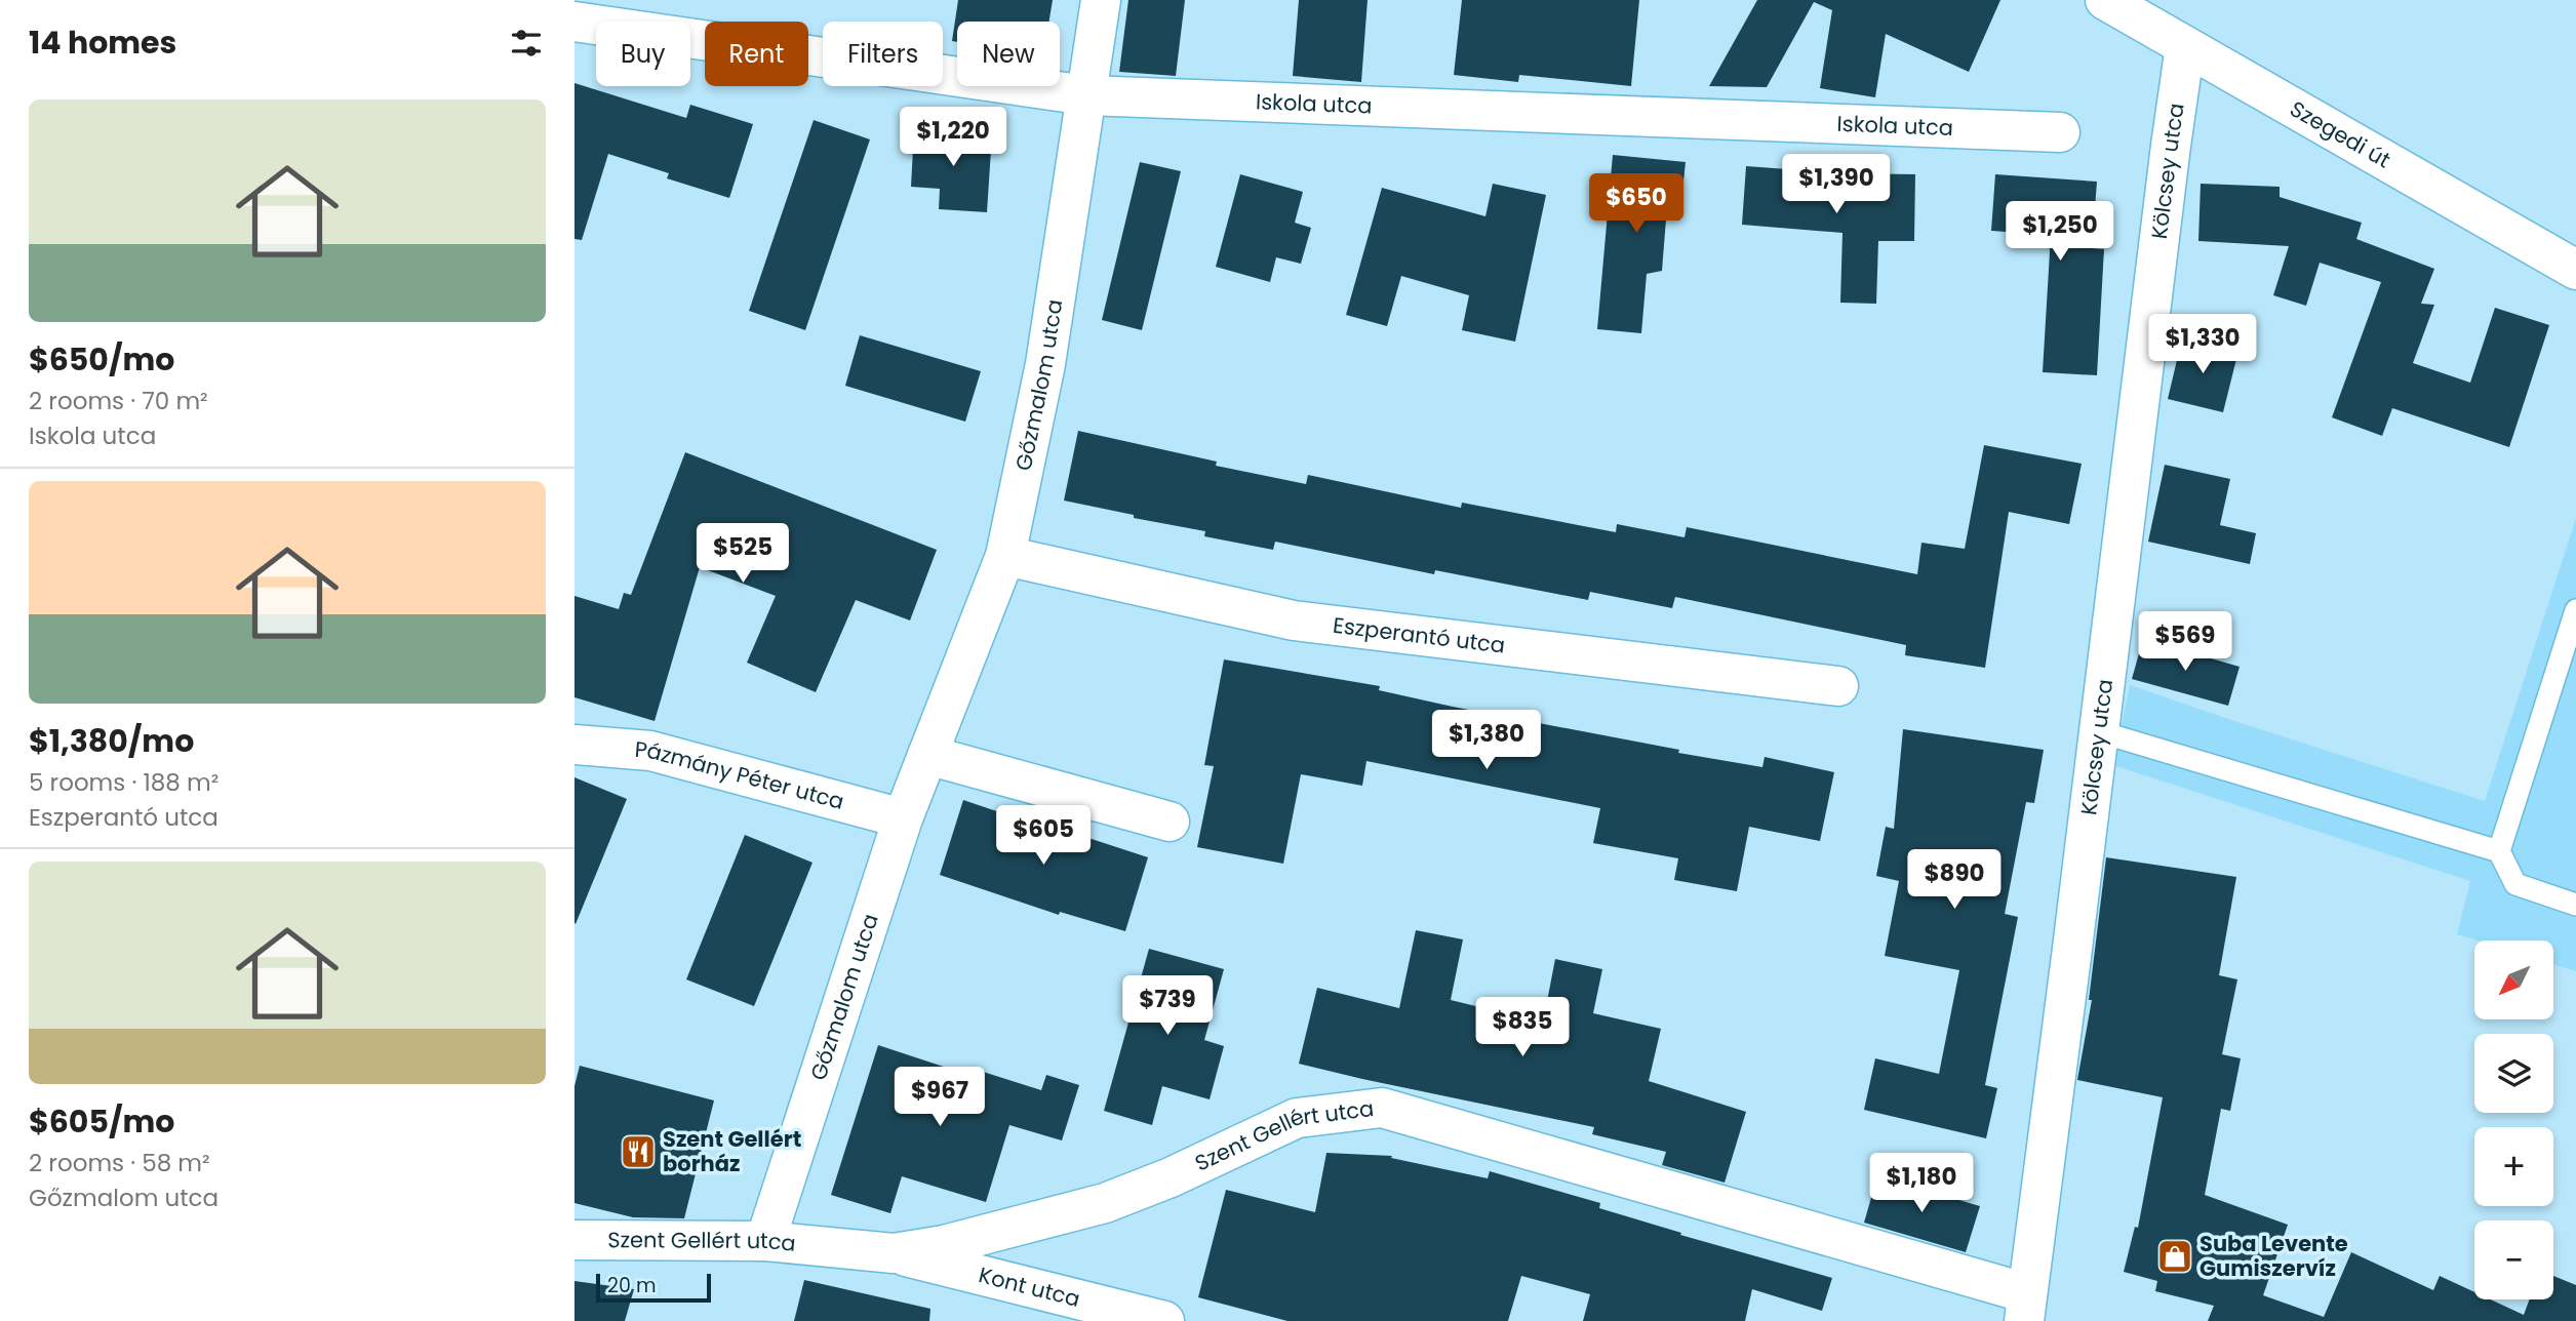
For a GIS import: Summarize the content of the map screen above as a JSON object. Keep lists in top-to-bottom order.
{
  "streets": {
    "street": [
      "Iskola utca",
      "Szegedi út",
      "Kölcsey utca",
      "Gőzmalom utca",
      "Eszperantó utca",
      "Pázmány Péter utca",
      "Szent Gellért utca",
      "Kont utca"
    ]
  },
  "crossings": [
    ["Iskola utca", "Gőzmalom utca"],
    ["Szegedi út", "Kölcsey utca"],
    ["Kölcsey utca", "Szent Gellért utca"],
    ["Gőzmalom utca", "Eszperantó utca"],
    ["Gőzmalom utca", "Pázmány Péter utca"],
    ["Gőzmalom utca", "Szent Gellért utca"],
    ["Szent Gellért utca", "Kont utca"]
  ],
  "places": {
    "restaurant": ["Szent Gellért borház"],
    "shop": ["Suba Levente Gumiszervíz"]
  },
  "scale_bar": "20 m",
  "north": "bottom left",
  "page": {
    "heading": "14 homes",
    "chip": [
      "Buy",
      "Rent",
      "Filters",
      "New"
    ],
    "list": [
      {
        "name": "$650/mo",
        "note": "2 rooms · 70 m² · Iskola utca"
      },
      {
        "name": "$1,380/mo",
        "note": "5 rooms · 188 m² · Eszperantó utca"
      },
      {
        "name": "$605/mo",
        "note": "2 rooms · 58 m² · Gőzmalom utca"
      }
    ],
    "price": [
      "$1,220",
      "$1,390",
      "$650",
      "$1,250",
      "$1,330",
      "$525",
      "$569",
      "$1,380",
      "$605",
      "$890",
      "$739",
      "$835",
      "$967",
      "$1,180"
    ],
    "map_buttons": ["+", "−"],
    "scale": "20 m"
  }
}
